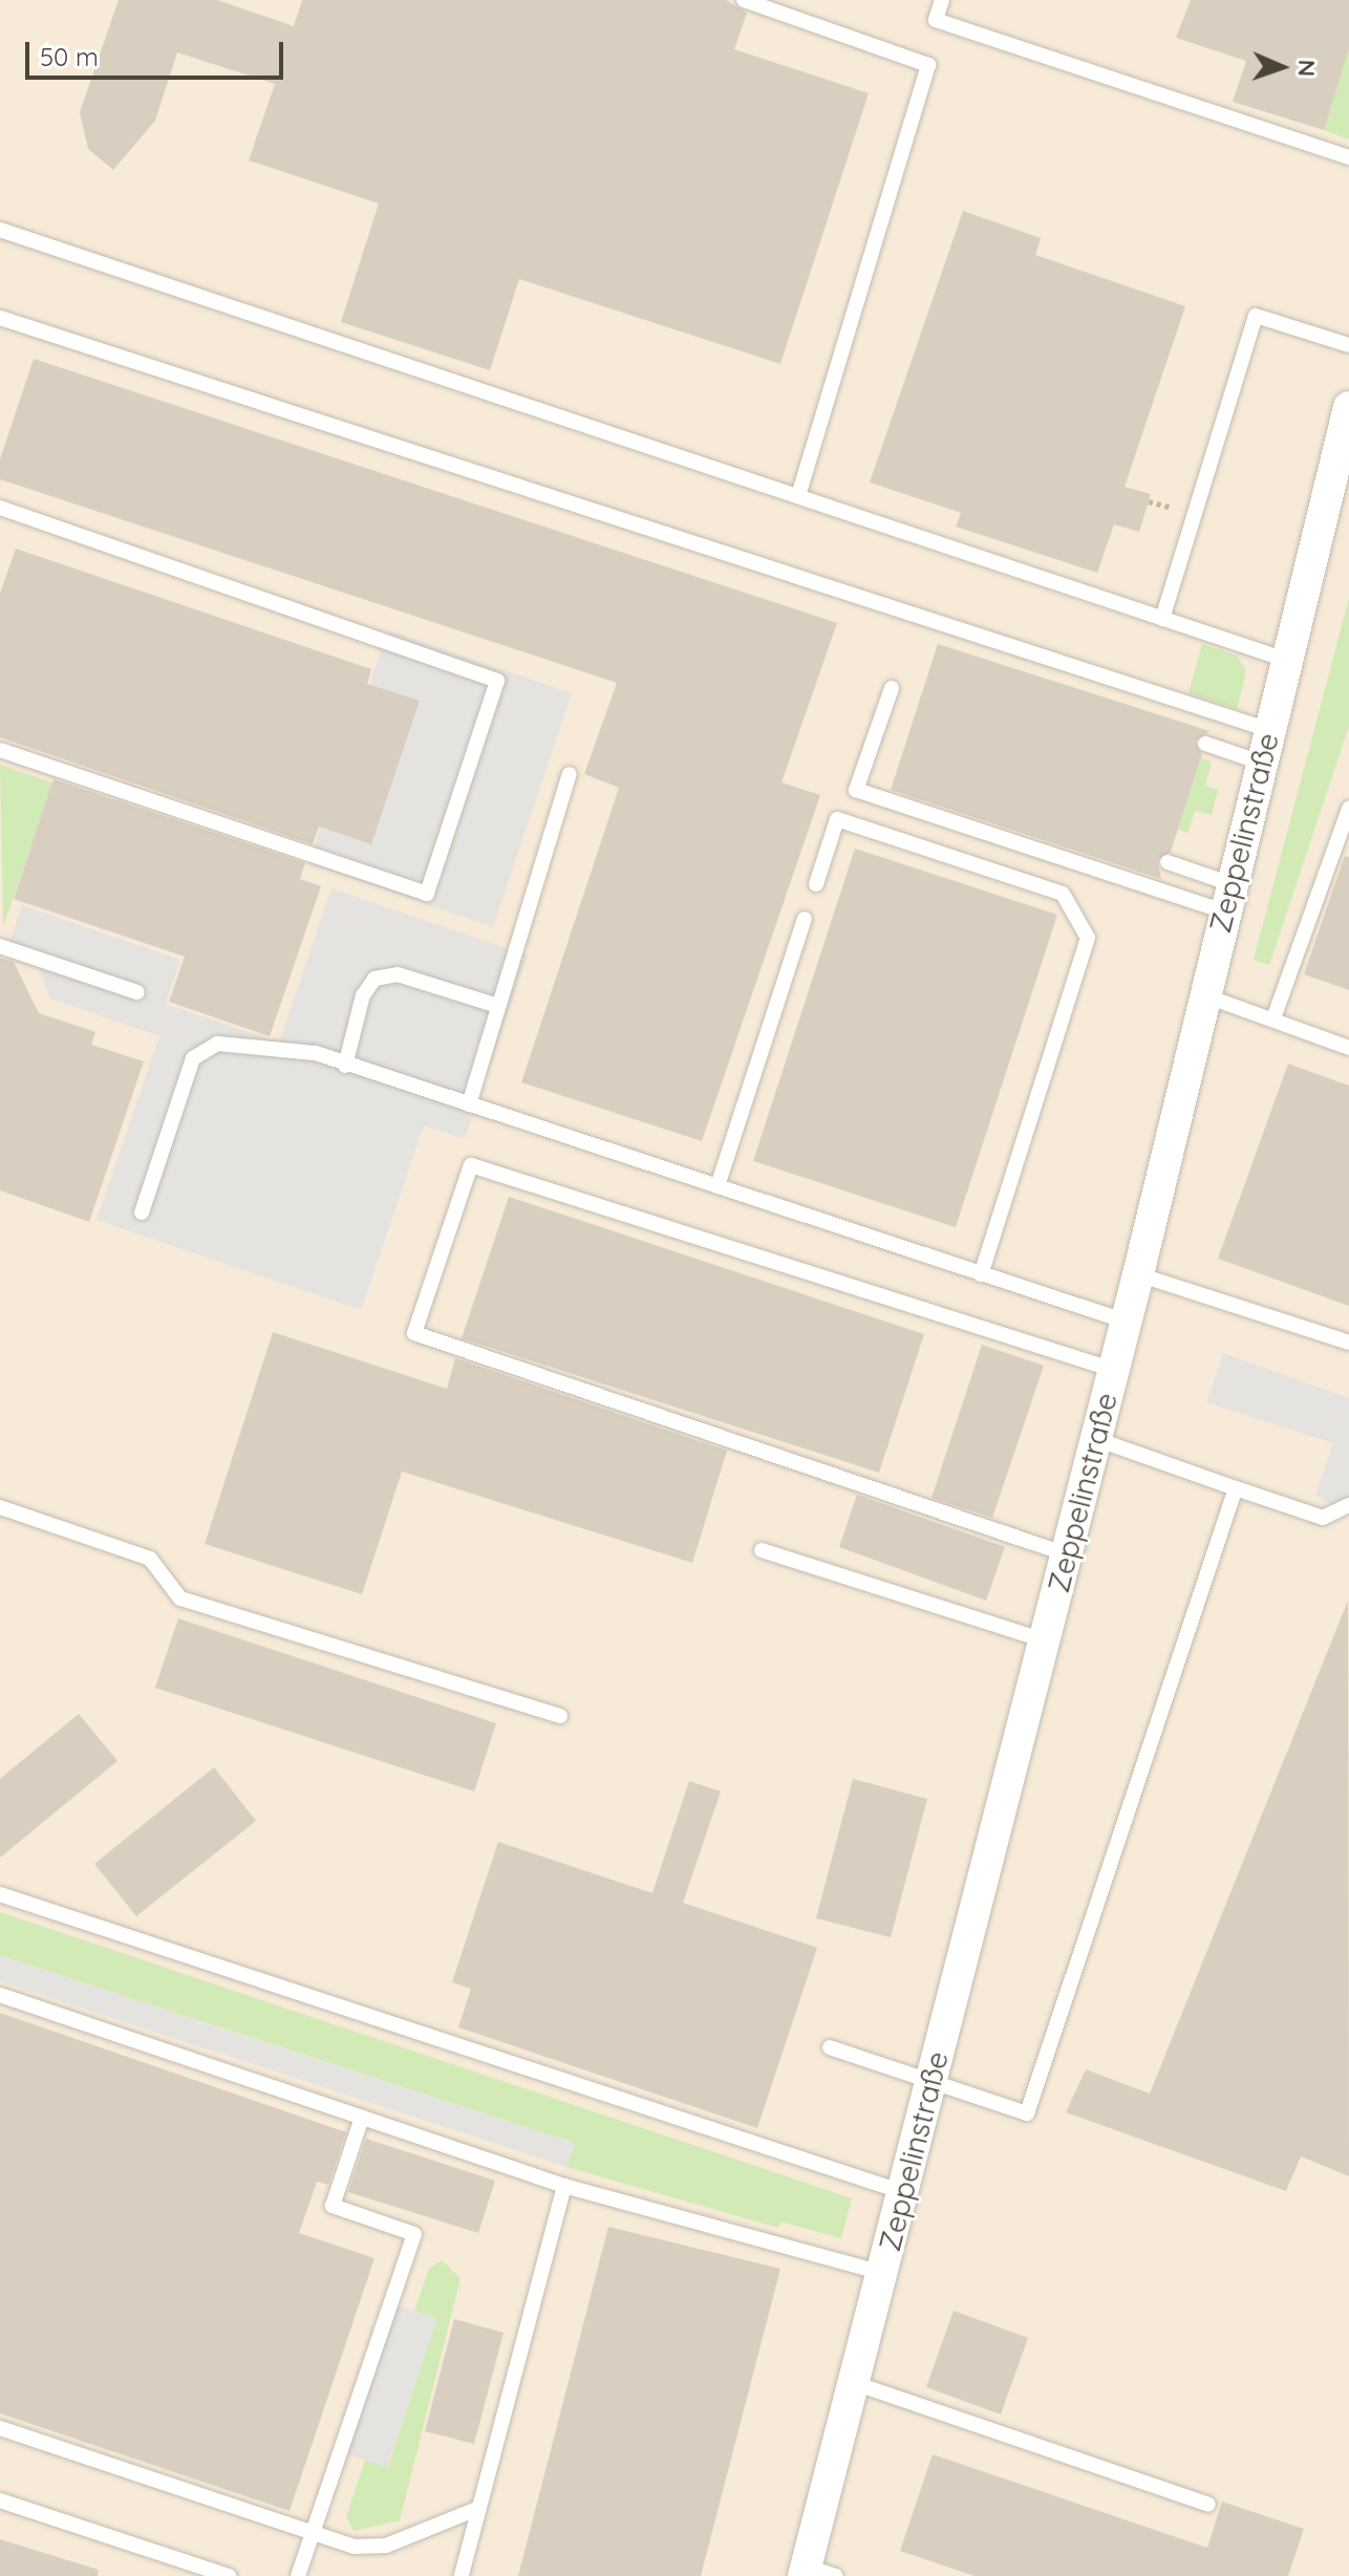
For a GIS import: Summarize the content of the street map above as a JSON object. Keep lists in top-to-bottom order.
{
  "streets": {
    "street": ["Zeppelinstraße"]
  },
  "scale_bar": "50 m",
  "north": "right"
}
